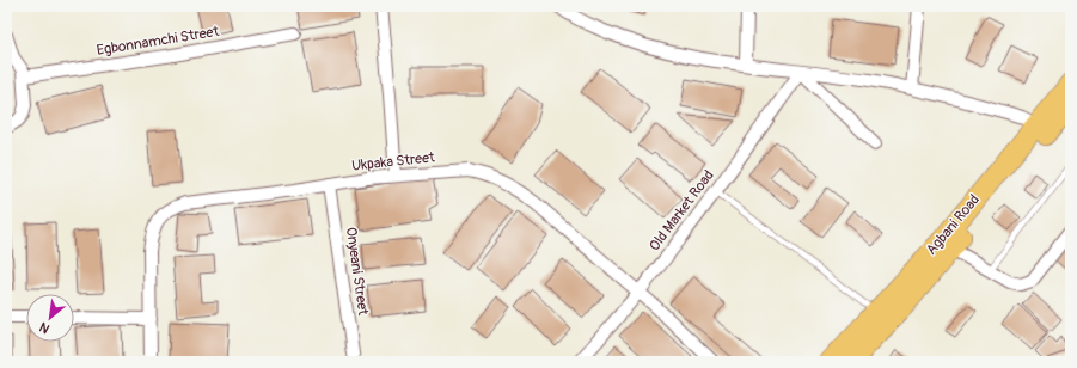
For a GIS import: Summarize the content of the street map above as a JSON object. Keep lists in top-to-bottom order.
{
  "streets": {
    "main road": ["Agbani Road"],
    "street": [
      "Egbonnamchi Street",
      "Ukpaka Street",
      "Old Market Road",
      "Onyeani Street"
    ]
  },
  "crossings": [
    ["Ukpaka Street", "Old Market Road"],
    ["Ukpaka Street", "Onyeani Street"]
  ],
  "north": "bottom left"
}
